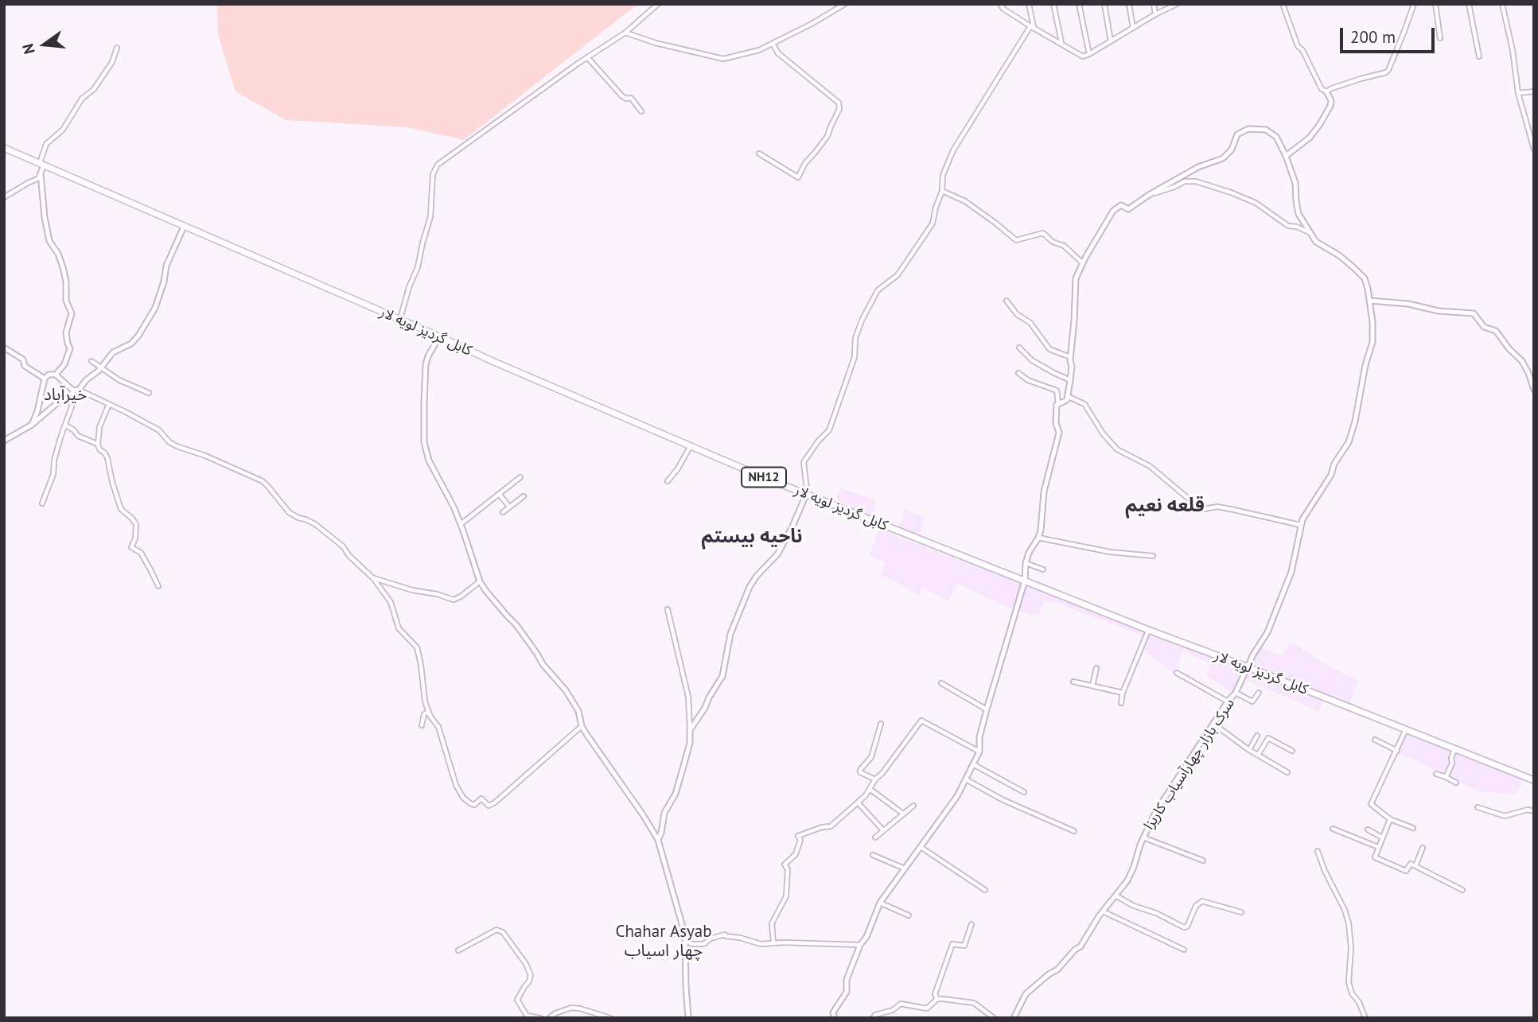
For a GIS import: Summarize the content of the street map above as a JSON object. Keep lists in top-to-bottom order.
{
  "streets": {
    "highway": ["کابل گردیز لویه لار", "NH12"],
    "street": ["سرک بازار چهارآسیاب کاریزا"]
  },
  "crossings": [
    ["کابل گردیز لویه لار", "سرک بازار چهارآسیاب کاریزا"]
  ],
  "districts": [
    "خیرآباد",
    "قلعه نعيم",
    "ناحیه بیستم",
    "Chahar Asyab چهار اسیاب"
  ],
  "scale_bar": "200 m",
  "north": "left"
}
